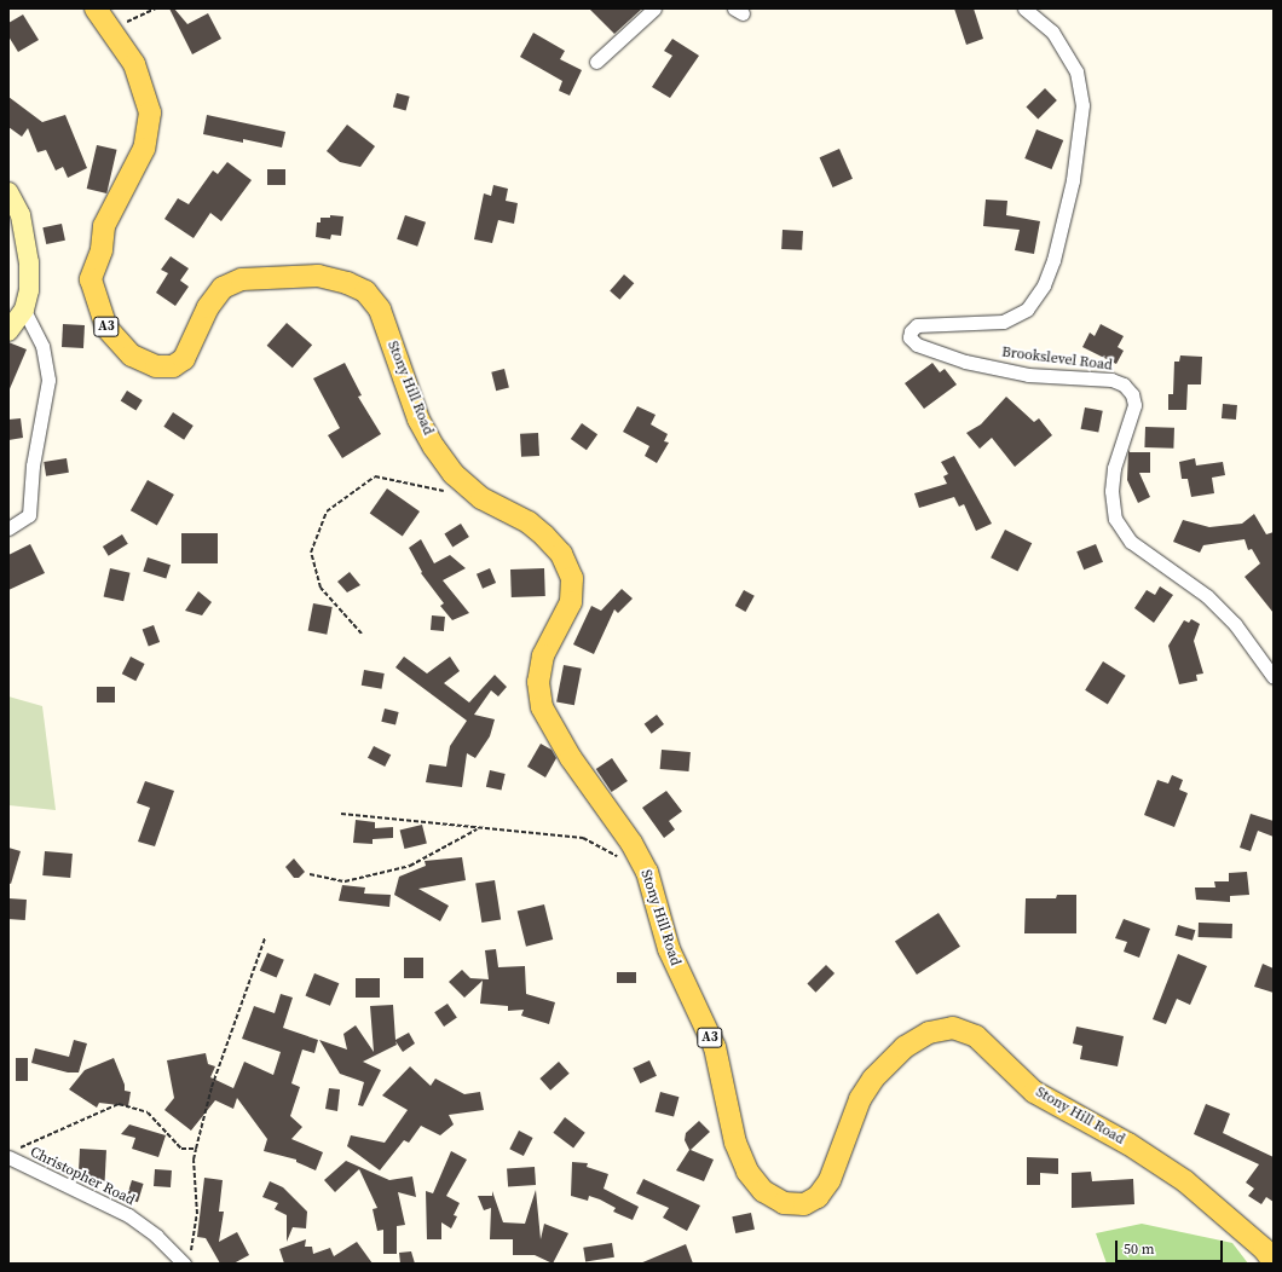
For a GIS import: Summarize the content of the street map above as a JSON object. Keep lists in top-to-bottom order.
{
  "streets": {
    "main road": ["A3", "Stony Hill Road"],
    "street": ["Brookslevel Road", "Christopher Road"]
  },
  "crossings": [
    ["A3", "Stony Hill Road"]
  ],
  "scale_bar": "50 m"
}
